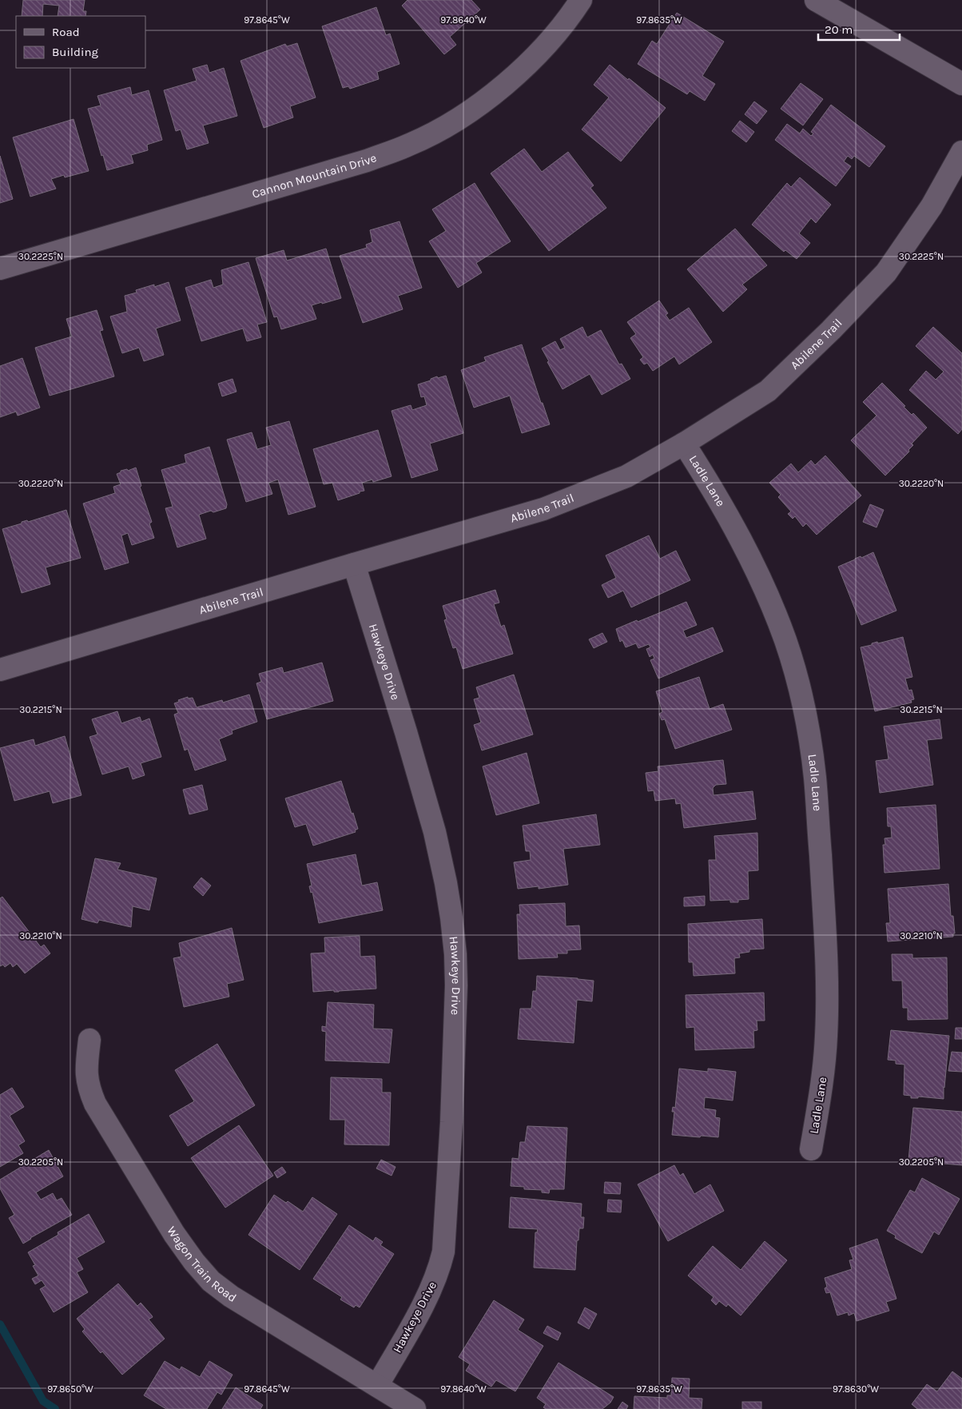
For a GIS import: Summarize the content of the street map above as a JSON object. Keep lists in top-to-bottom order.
{
  "streets": {
    "street": [
      "Cannon Mountain Drive",
      "Abilene Trail",
      "Ladle Lane",
      "Hawkeye Drive",
      "Wagon Train Road"
    ]
  },
  "crossings": [
    ["Abilene Trail", "Ladle Lane"],
    ["Abilene Trail", "Hawkeye Drive"],
    ["Hawkeye Drive", "Wagon Train Road"]
  ],
  "legend": ["Road", "Building"],
  "scale_bar": "20 m",
  "coordinates": [
    "97.8645°W",
    "97.8640°W",
    "97.8635°W",
    "30.2225°N",
    "30.2220°N",
    "30.2215°N",
    "30.2210°N",
    "30.2205°N",
    "97.8650°W",
    "97.8630°W"
  ]
}
